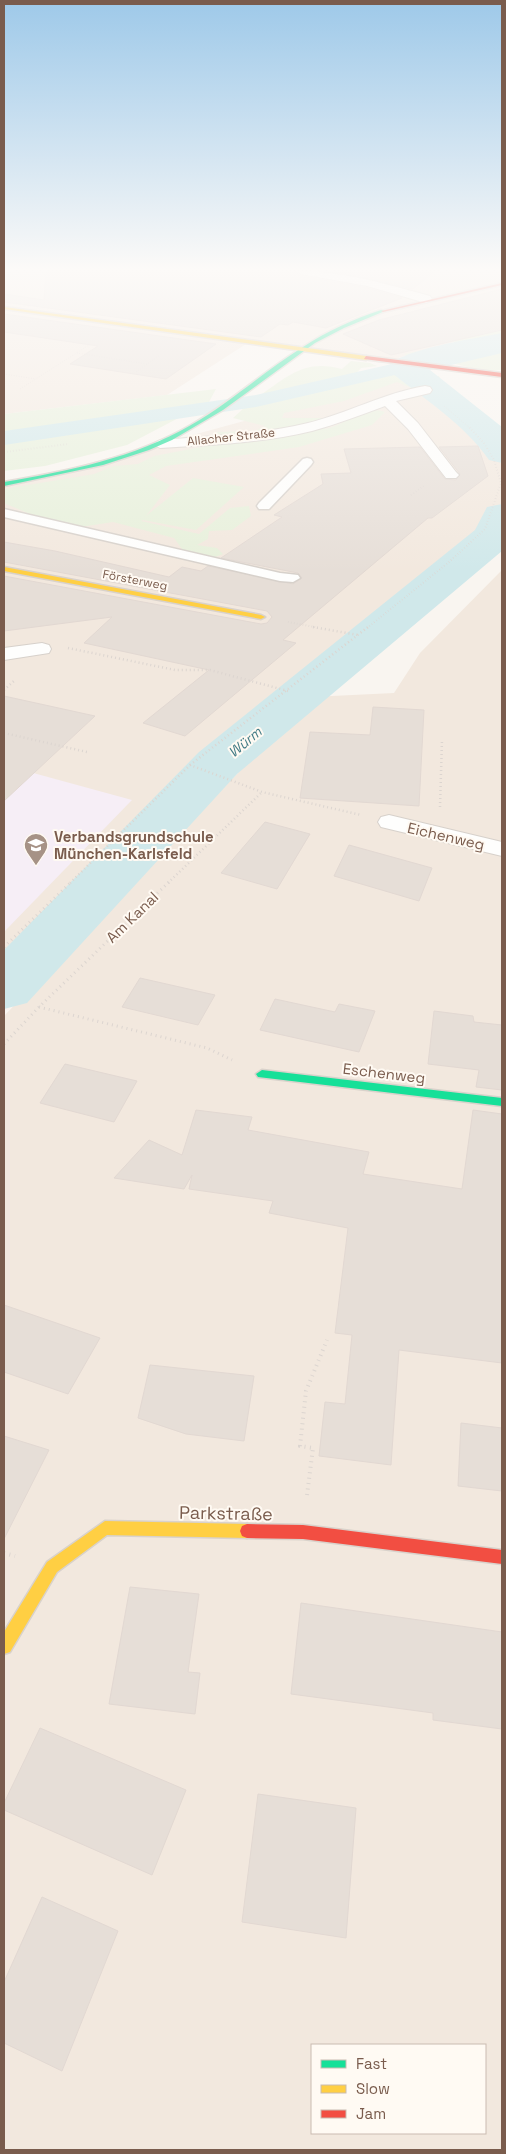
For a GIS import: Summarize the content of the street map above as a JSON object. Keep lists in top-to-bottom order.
{
  "streets": {
    "street": [
      "Allacher Straße",
      "Försterweg",
      "Eichenweg",
      "Eschenweg",
      "Parkstraße"
    ],
    "path": ["Am Kanal"]
  },
  "water": ["Würm"],
  "places": {
    "school or university": ["Verbandsgrundschule München-Karlsfeld"]
  },
  "legend": ["Fast", "Slow", "Jam"]
}
